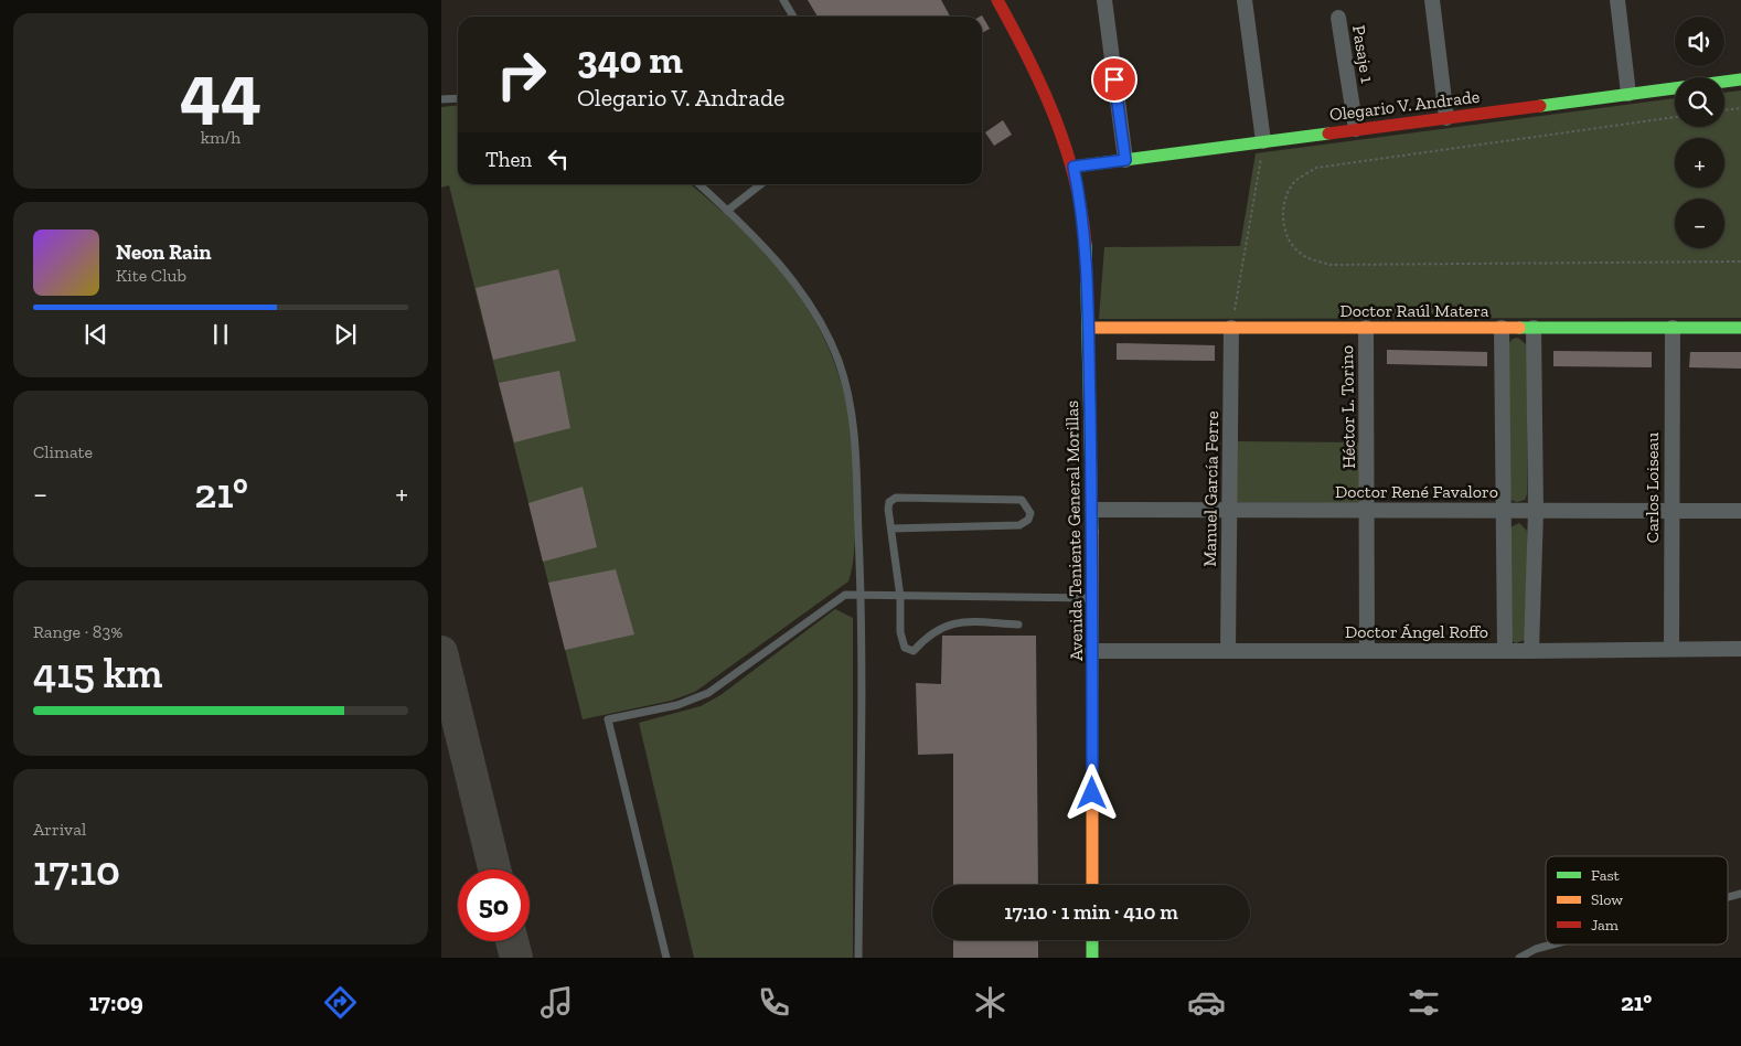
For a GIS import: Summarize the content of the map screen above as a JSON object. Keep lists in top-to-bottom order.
{
  "streets": {
    "street": [
      "Pasaje 1",
      "Olegario V. Andrade",
      "Doctor Raúl Matera",
      "Héctor L. Torino",
      "Carlos Loiseau",
      "Manuel García Ferre",
      "Doctor René Favaloro",
      "Avenida Teniente General Morillas",
      "Doctor Ángel Roffo"
    ]
  },
  "crossings": [
    ["Pasaje 1", "Olegario V. Andrade"],
    ["Olegario V. Andrade", "Avenida Teniente General Morillas"],
    ["Doctor Raúl Matera", "Héctor L. Torino"],
    ["Doctor Raúl Matera", "Carlos Loiseau"],
    ["Doctor Raúl Matera", "Manuel García Ferre"],
    ["Doctor Raúl Matera", "Avenida Teniente General Morillas"],
    ["Héctor L. Torino", "Doctor René Favaloro"],
    ["Héctor L. Torino", "Doctor Ángel Roffo"],
    ["Carlos Loiseau", "Doctor René Favaloro"],
    ["Carlos Loiseau", "Doctor Ángel Roffo"],
    ["Manuel García Ferre", "Doctor René Favaloro"],
    ["Manuel García Ferre", "Doctor Ángel Roffo"],
    ["Doctor René Favaloro", "Avenida Teniente General Morillas"],
    ["Avenida Teniente General Morillas", "Doctor Ángel Roffo"]
  ],
  "legend": ["Fast", "Slow", "Jam"],
  "page": {
    "tile": [
      ["44", "km/h"],
      "Climate",
      ["Range · 83%", "415 km"],
      ["Arrival", "17:10"]
    ],
    "map_buttons": ["+", "−"],
    "turn": ["340 m", "Olegario V. Andrade"],
    "then": "Then",
    "song": ["Neon Rain", "Kite Club"],
    "heat": ["−", "21°", "+"],
    "limit": "50",
    "trip": "17:10 · 1 min · 410 m",
    "tabs": ["17:09", "21°"]
  }
}
